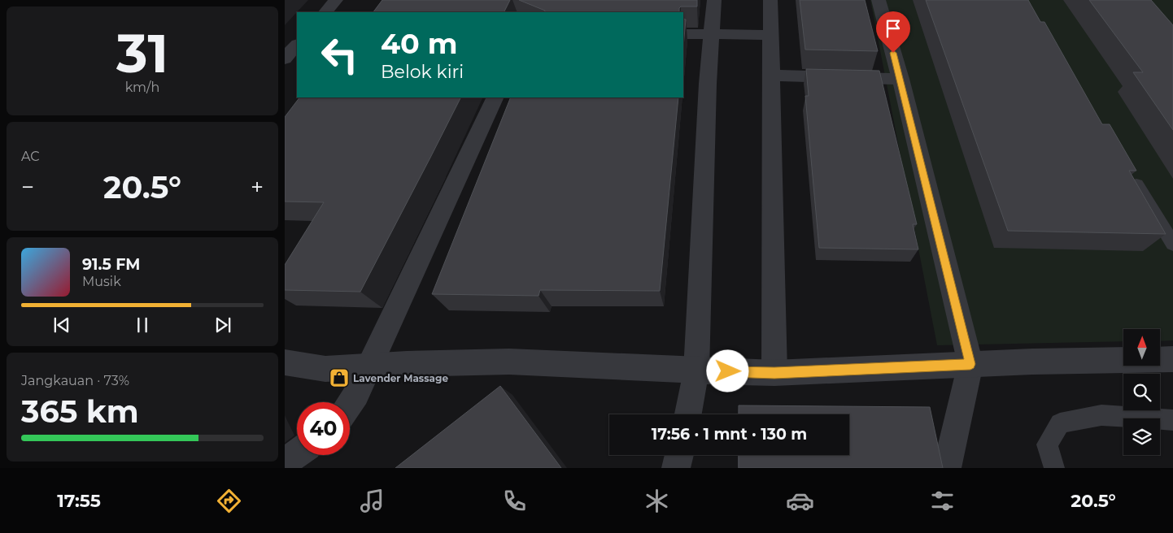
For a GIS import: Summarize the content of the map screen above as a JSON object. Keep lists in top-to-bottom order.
{
  "places": {
    "shop": ["Lavender Massage"]
  },
  "north": "top",
  "page": {
    "tile": [
      ["31", "km/h"],
      "AC",
      ["Jangkauan · 73%", "365 km"]
    ],
    "turn": ["40 m", "Belok kiri"],
    "heat": ["−", "20.5°", "+"],
    "song": ["91.5 FM", "Musik"],
    "limit": "40",
    "trip": "17:56 · 1 mnt · 130 m",
    "tabs": ["17:55", "20.5°"]
  }
}
